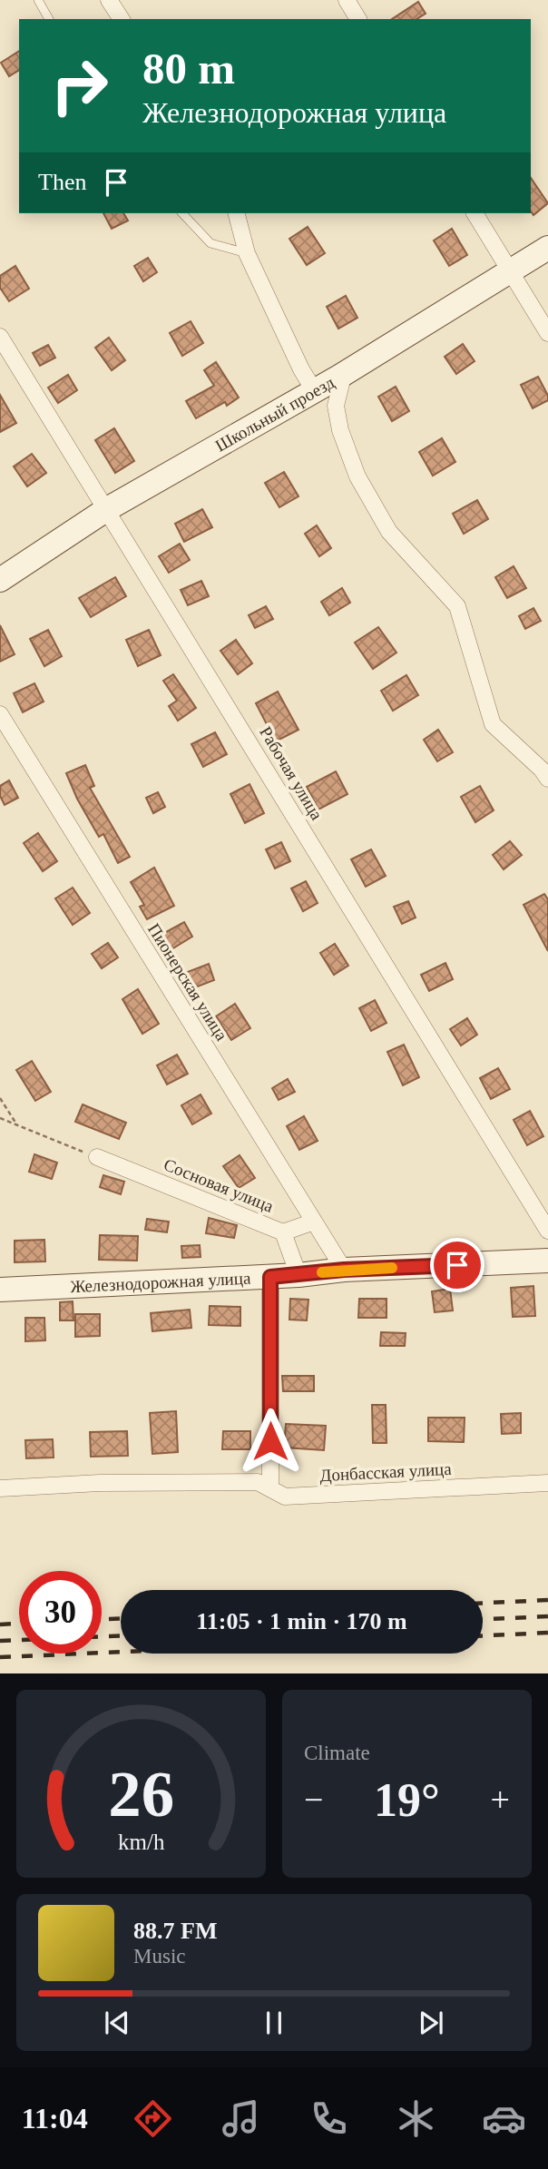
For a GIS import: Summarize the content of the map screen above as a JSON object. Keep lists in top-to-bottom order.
{
  "streets": {
    "street": [
      "Школьный проезд",
      "Рабочая улица",
      "Пионерская улица",
      "Сосновая улица",
      "Железнодорожная улица",
      "Донбасская улица"
    ]
  },
  "crossings": [
    ["Школьный проезд", "Рабочая улица"],
    ["Пионерская улица", "Железнодорожная улица"],
    ["Сосновая улица", "Железнодорожная улица"]
  ],
  "page": {
    "turn": ["80 m", "Железнодорожная улица"],
    "then": "Then",
    "limit": "30",
    "trip": "11:05 · 1 min · 170 m",
    "tile": "Climate",
    "heat": ["−", "19°", "+"],
    "song": ["88.7 FM", "Music"],
    "tabs": "11:04",
    "gauge": ["26", "km/h"]
  }
}
